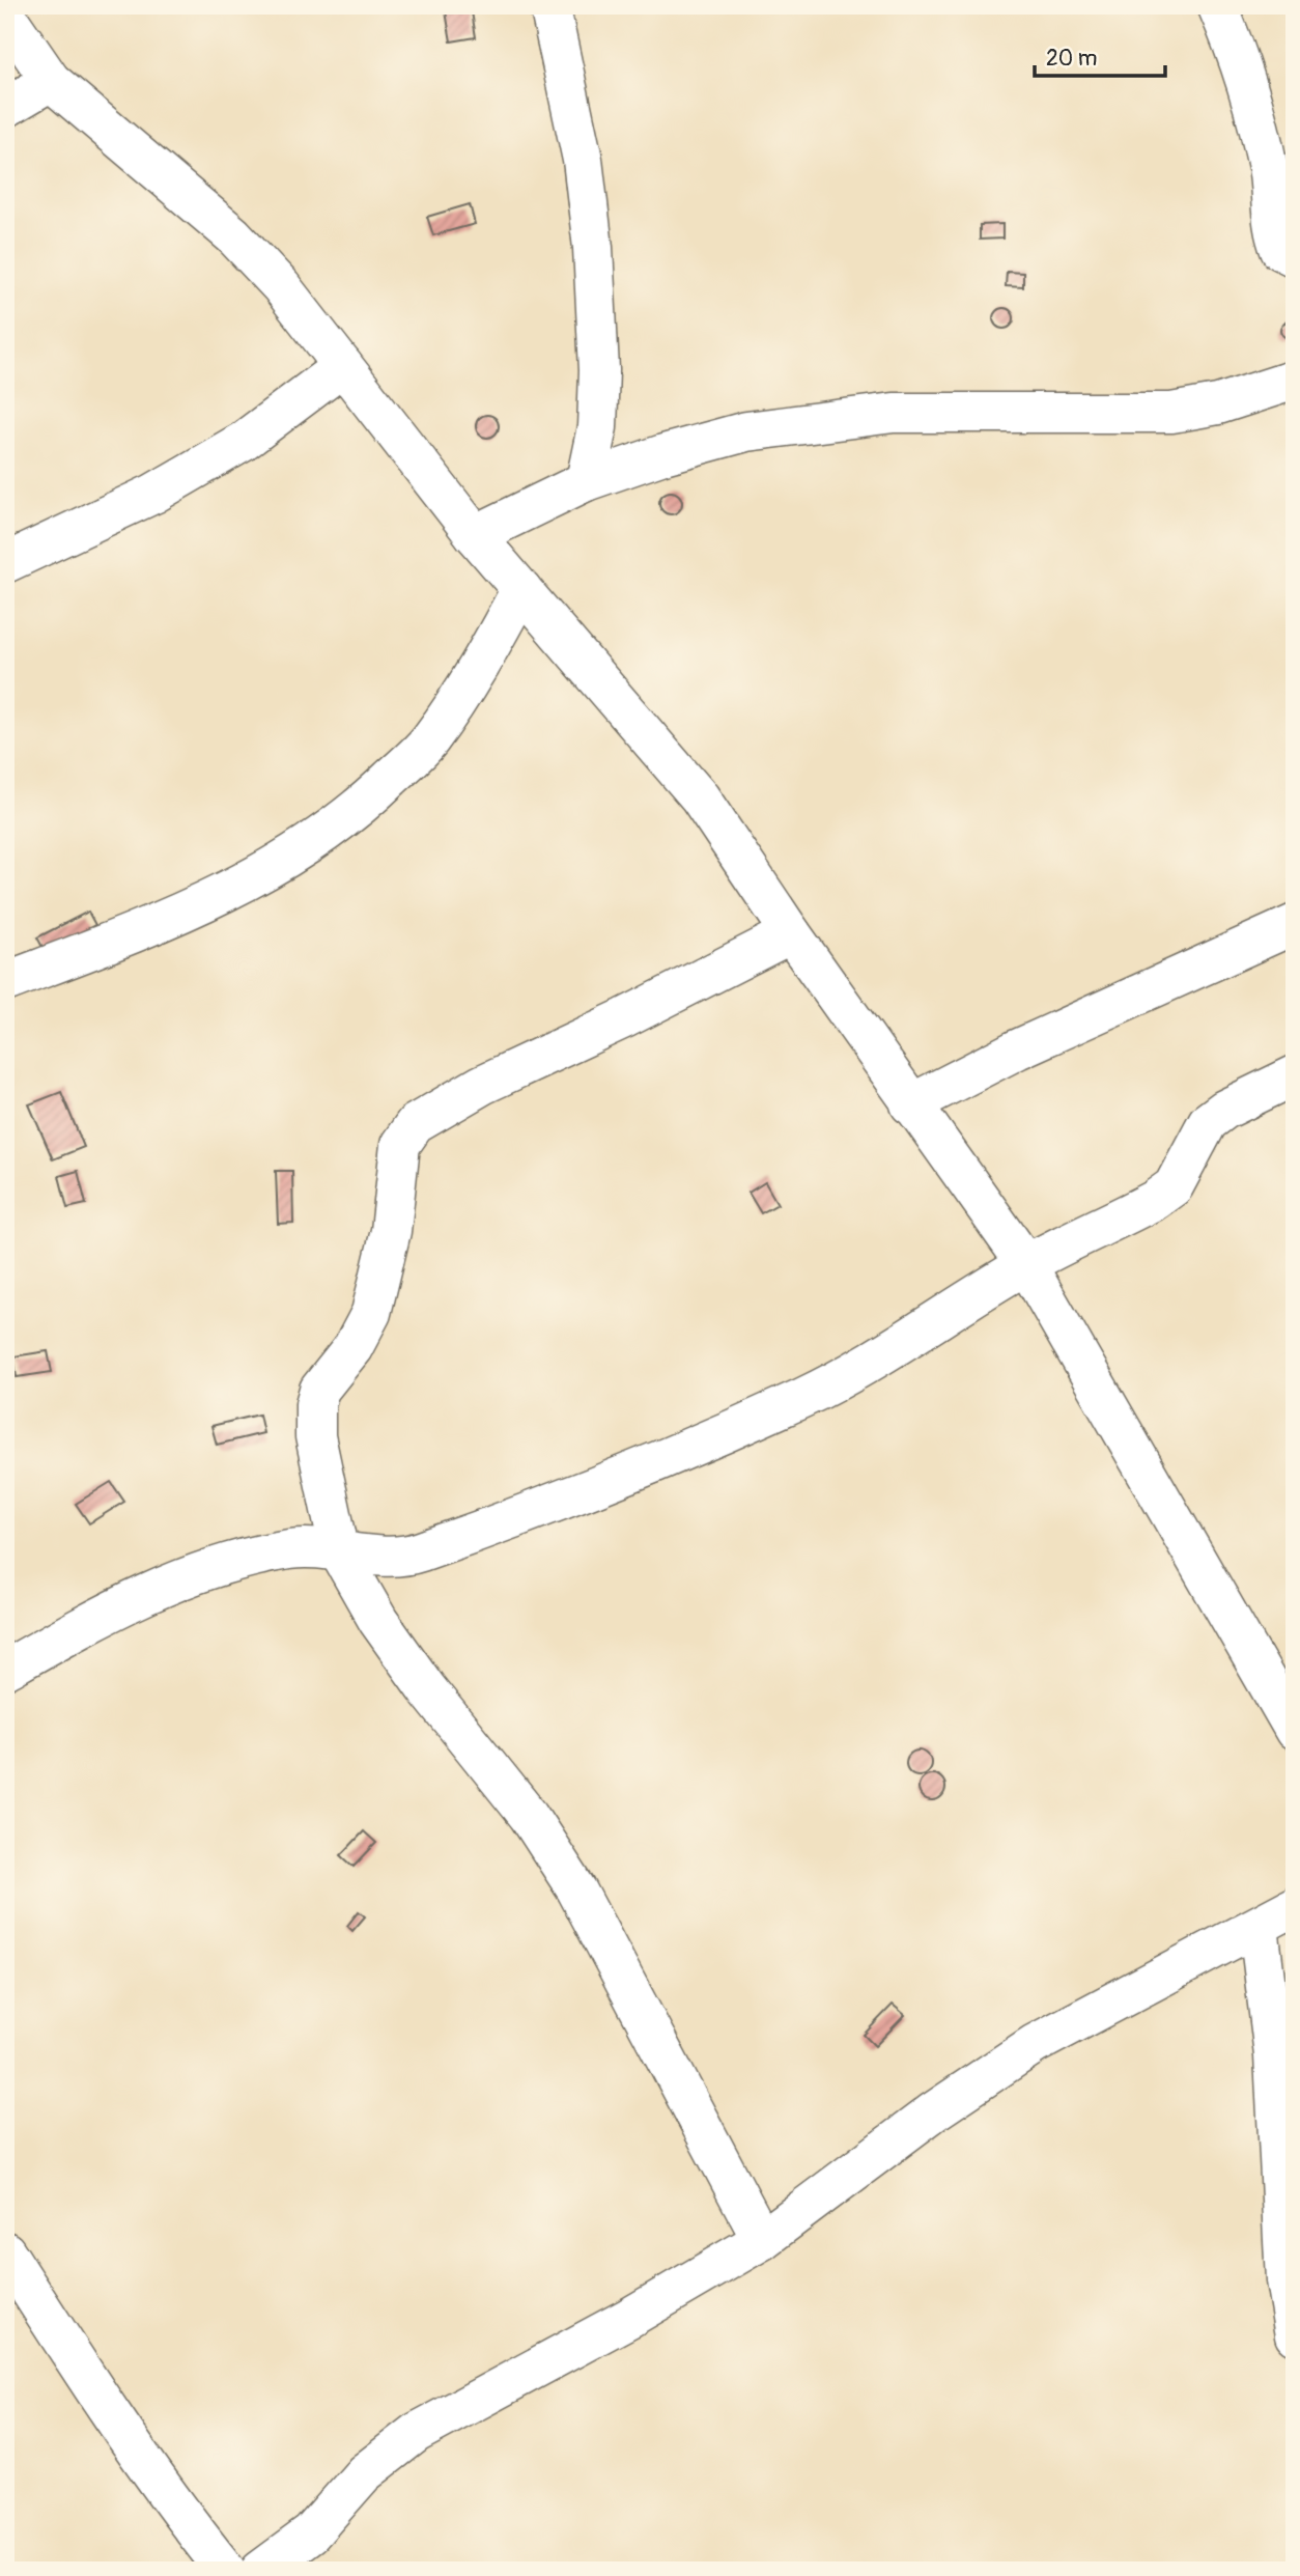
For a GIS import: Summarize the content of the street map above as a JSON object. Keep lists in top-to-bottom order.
{
  "scale_bar": "20 m"
}
